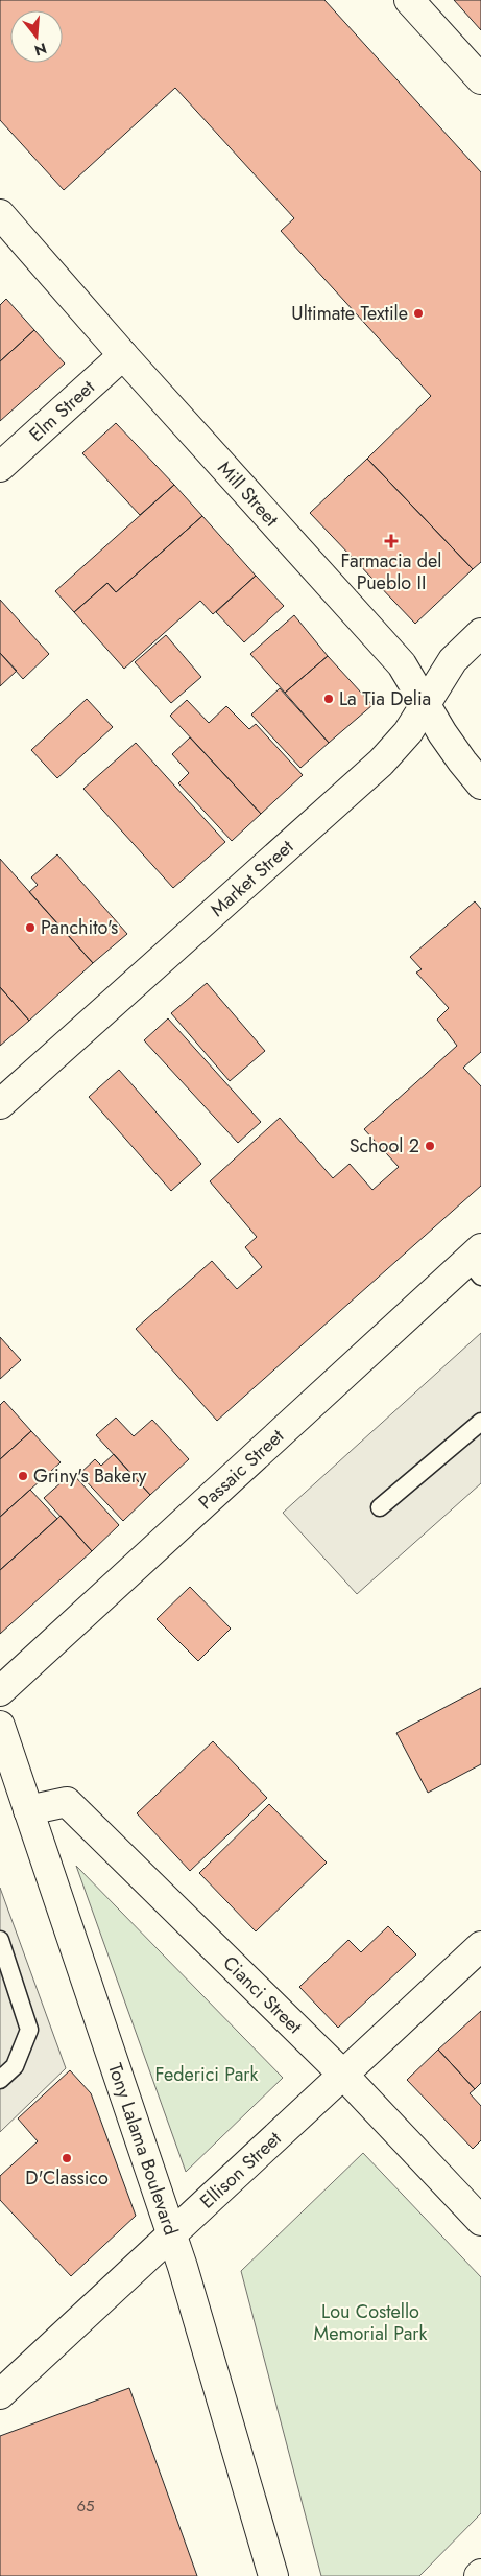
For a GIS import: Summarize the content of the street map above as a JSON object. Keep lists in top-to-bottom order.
{
  "streets": {
    "street": [
      "Elm Street",
      "Mill Street",
      "Market Street",
      "Passaic Street",
      "Cianci Street",
      "Tony Lalama Boulevard",
      "Ellison Street"
    ]
  },
  "crossings": [
    ["Elm Street", "Mill Street"],
    ["Mill Street", "Market Street"],
    ["Cianci Street", "Tony Lalama Boulevard"],
    ["Cianci Street", "Ellison Street"],
    ["Tony Lalama Boulevard", "Ellison Street"]
  ],
  "parks": ["Federici Park", "Lou Costello Memorial Park"],
  "places": {
    "other": [
      "Ultimate Textile",
      "La Tia Delia",
      "Panchito's",
      "School 2",
      "Griny's Bakery",
      "D'Classico"
    ],
    "health": ["Farmacia del Pueblo II"]
  },
  "house_numbers": ["65"],
  "north": "bottom"
}
